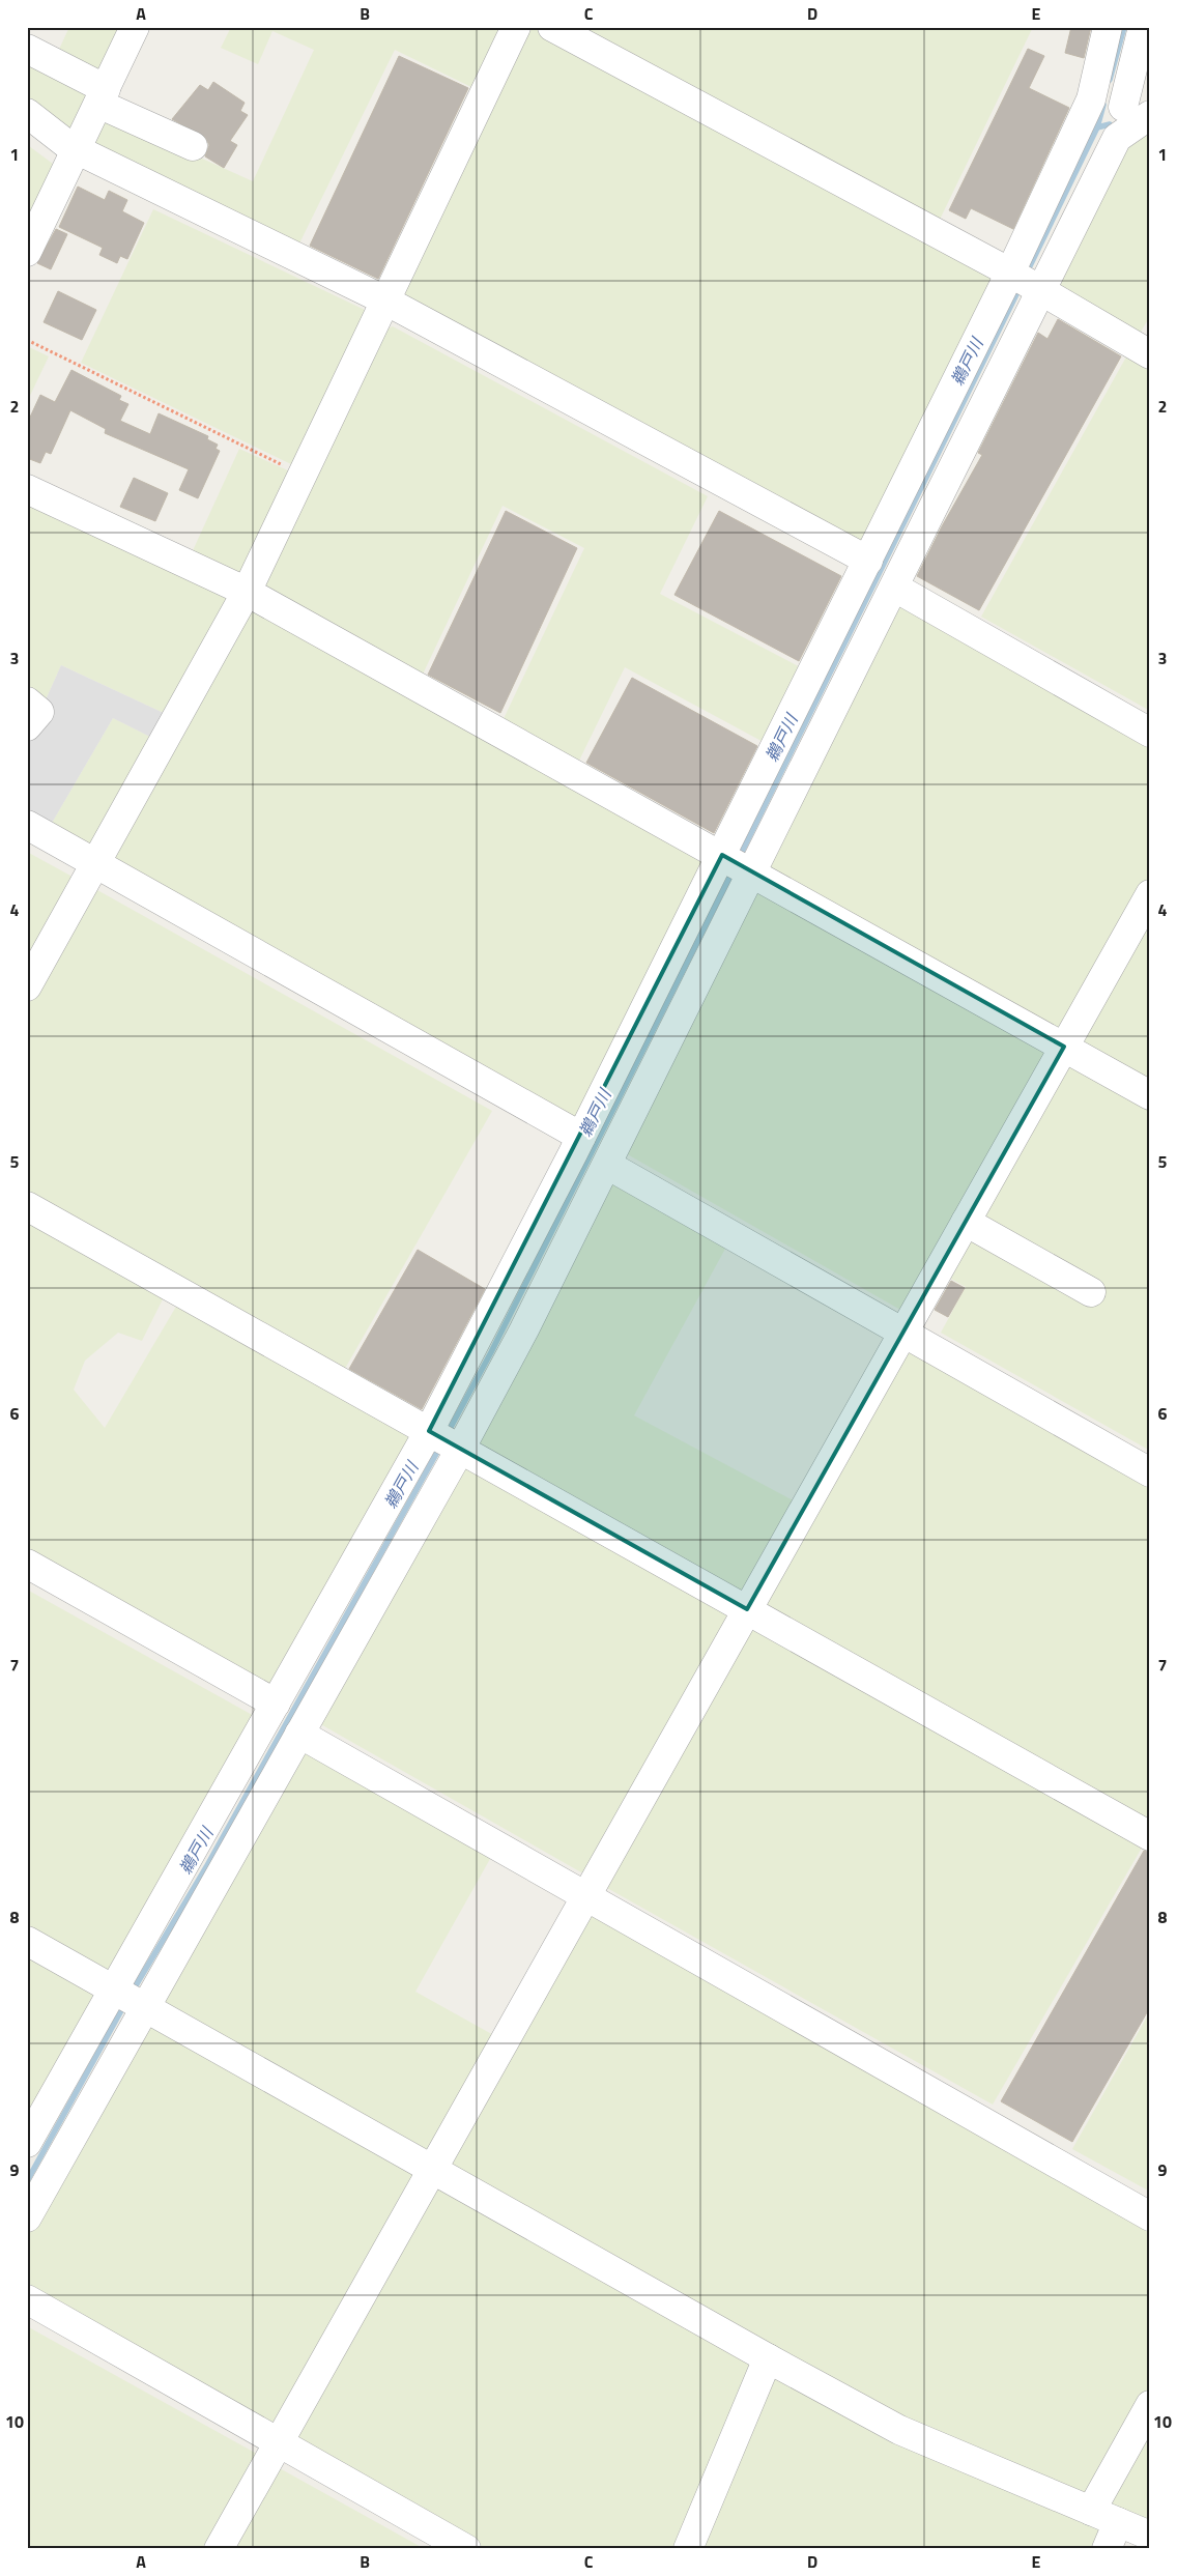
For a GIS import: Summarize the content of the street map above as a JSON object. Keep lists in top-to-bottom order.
{
  "water": ["鵜戸川"],
  "grid": {
    "columns": [
      "A",
      "B",
      "C",
      "D",
      "E"
    ],
    "rows": [
      "1",
      "2",
      "3",
      "4",
      "5",
      "6",
      "7",
      "8",
      "9",
      "10"
    ]
  }
}
